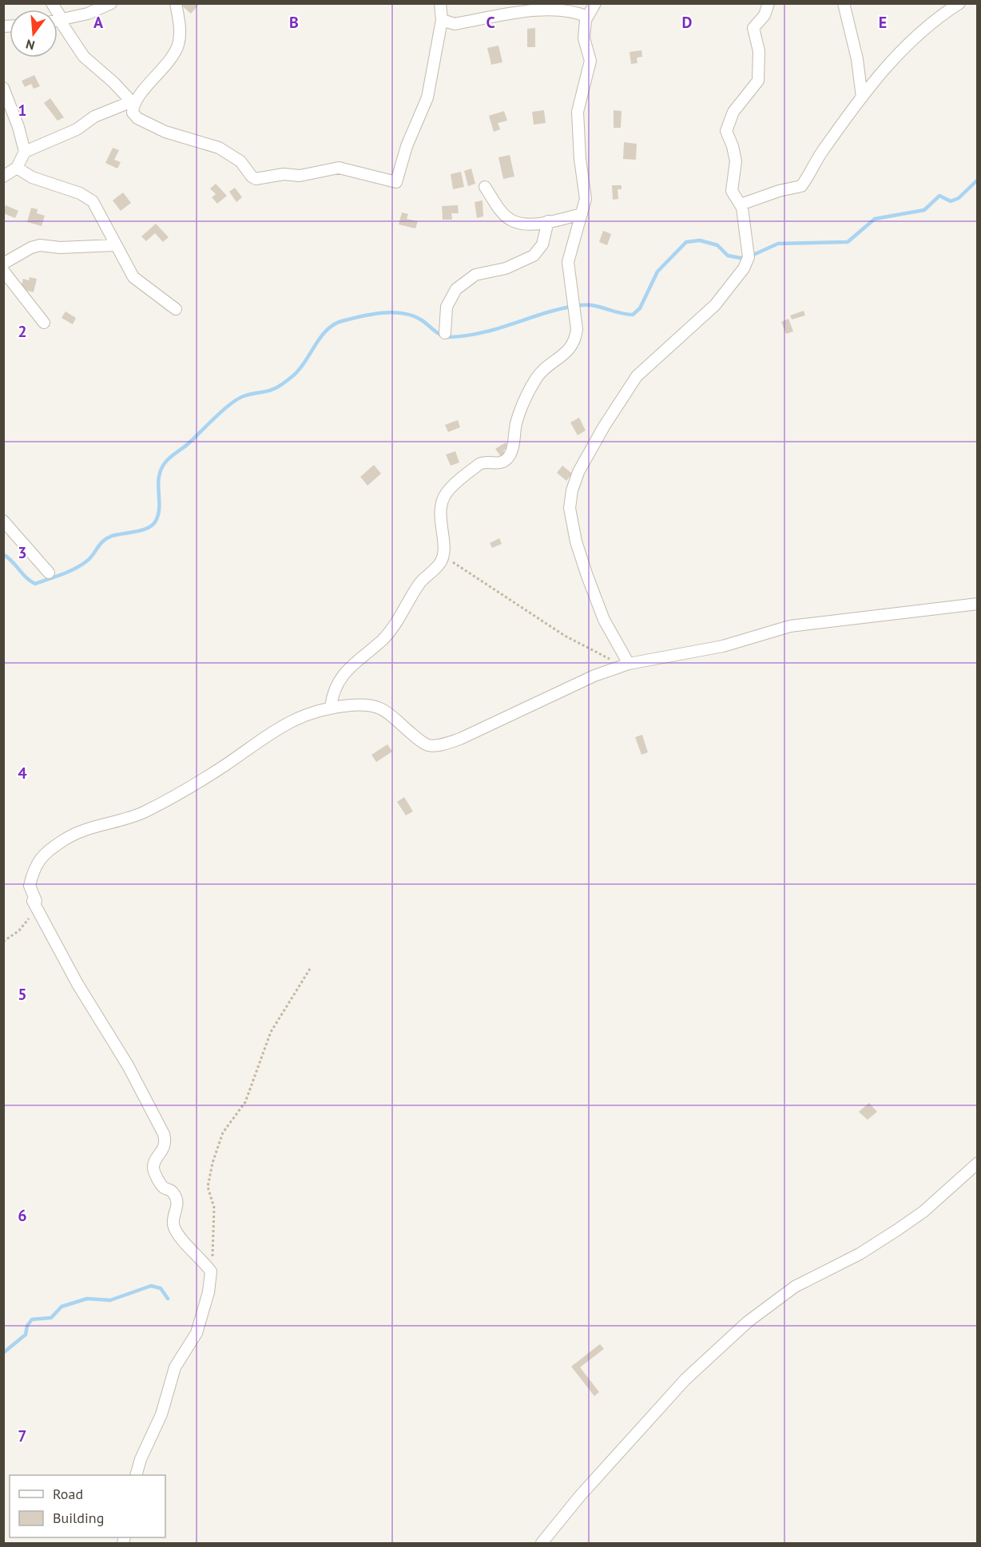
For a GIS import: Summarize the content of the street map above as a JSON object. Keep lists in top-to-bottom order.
{
  "legend": ["Road", "Building"],
  "north": "bottom",
  "grid": {
    "columns": [
      "A",
      "B",
      "C",
      "D",
      "E"
    ],
    "rows": [
      "1",
      "2",
      "3",
      "4",
      "5",
      "6",
      "7"
    ]
  }
}
